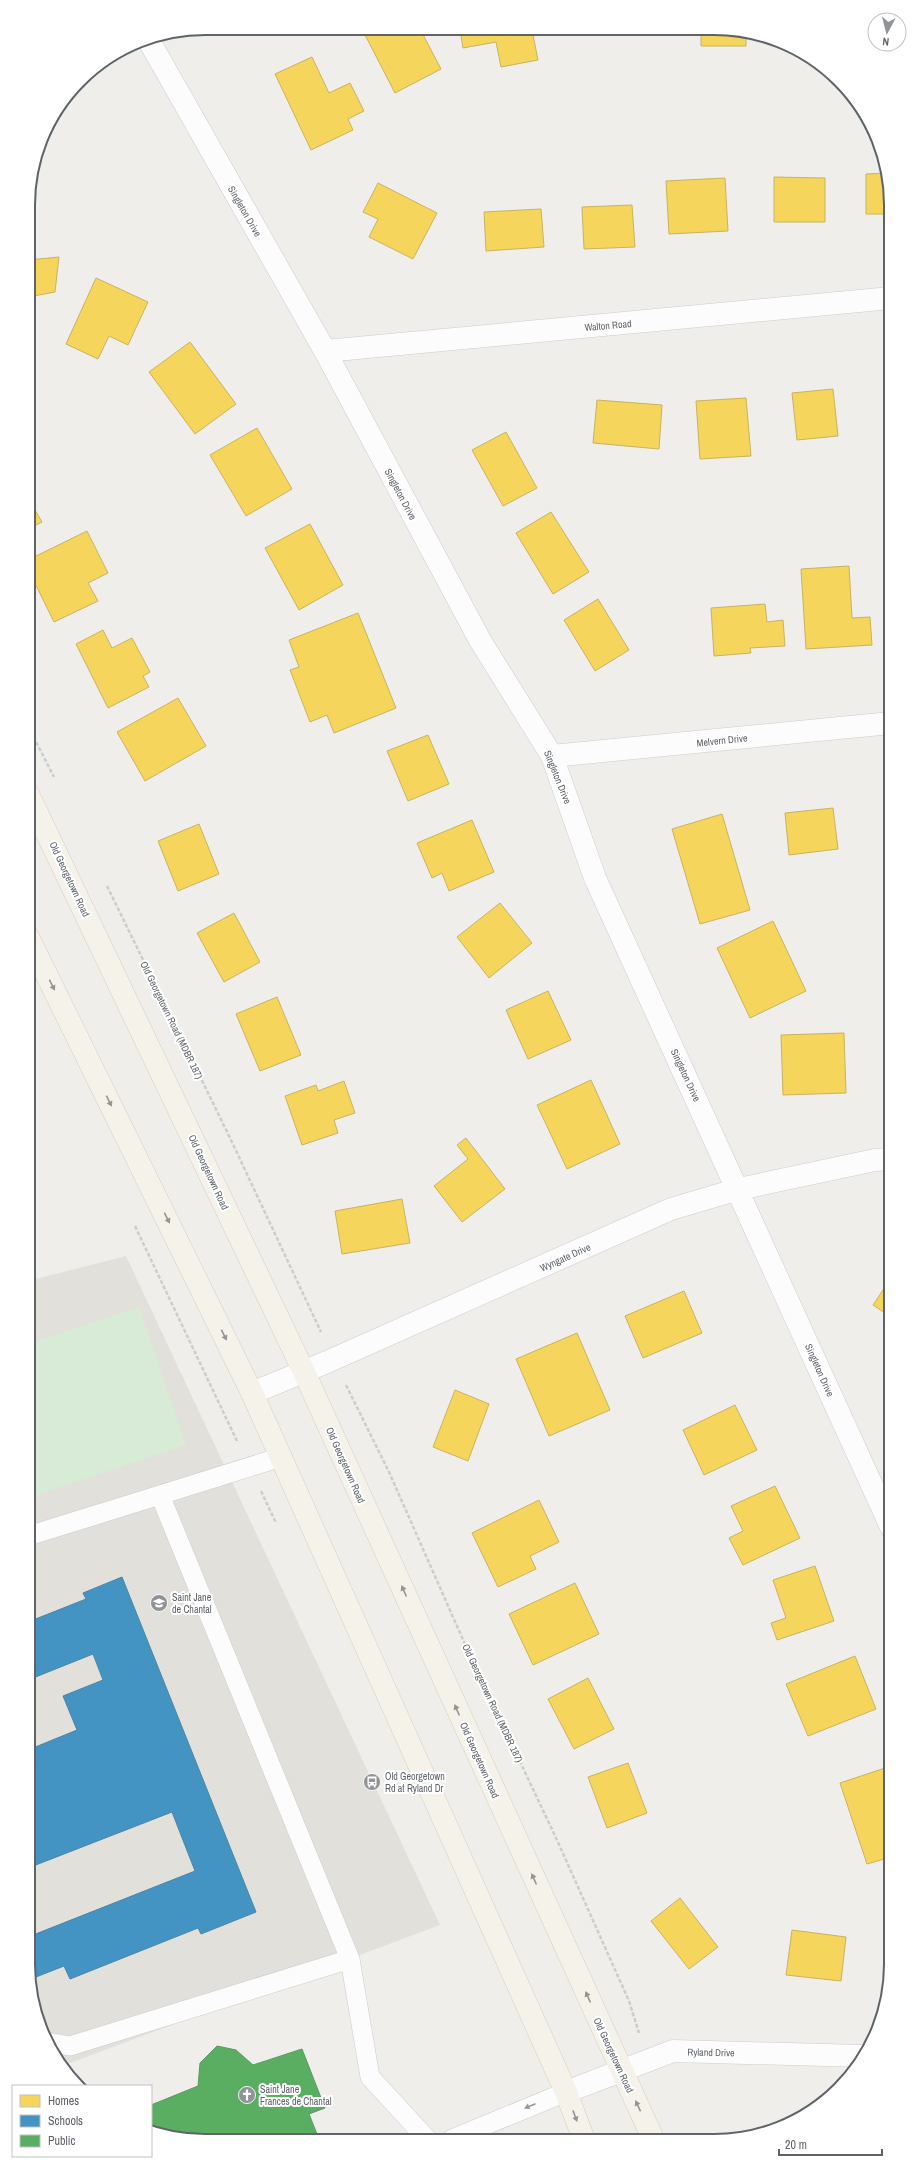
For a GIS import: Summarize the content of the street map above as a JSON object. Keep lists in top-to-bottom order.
{
  "streets": {
    "main road": ["Old Georgetown Road"],
    "street": [
      "Singleton Drive",
      "Walton Road",
      "Melvern Drive",
      "Wyngate Drive",
      "Ryland Drive"
    ],
    "path": ["Old Georgetown Road (MDBR 187)"]
  },
  "crossings": [
    ["Singleton Drive", "Walton Road"],
    ["Singleton Drive", "Melvern Drive"],
    ["Singleton Drive", "Wyngate Drive"],
    ["Old Georgetown Road", "Wyngate Drive"],
    ["Old Georgetown Road", "Ryland Drive"]
  ],
  "places": {
    "school or university": ["Saint Jane de Chantal"],
    "bus stop": ["Old Georgetown Rd at Ryland Dr"],
    "church": ["Saint Jane Frances de Chantal"]
  },
  "legend": ["Homes", "Schools", "Public"],
  "scale_bar": "20 m",
  "north": "bottom"
}
